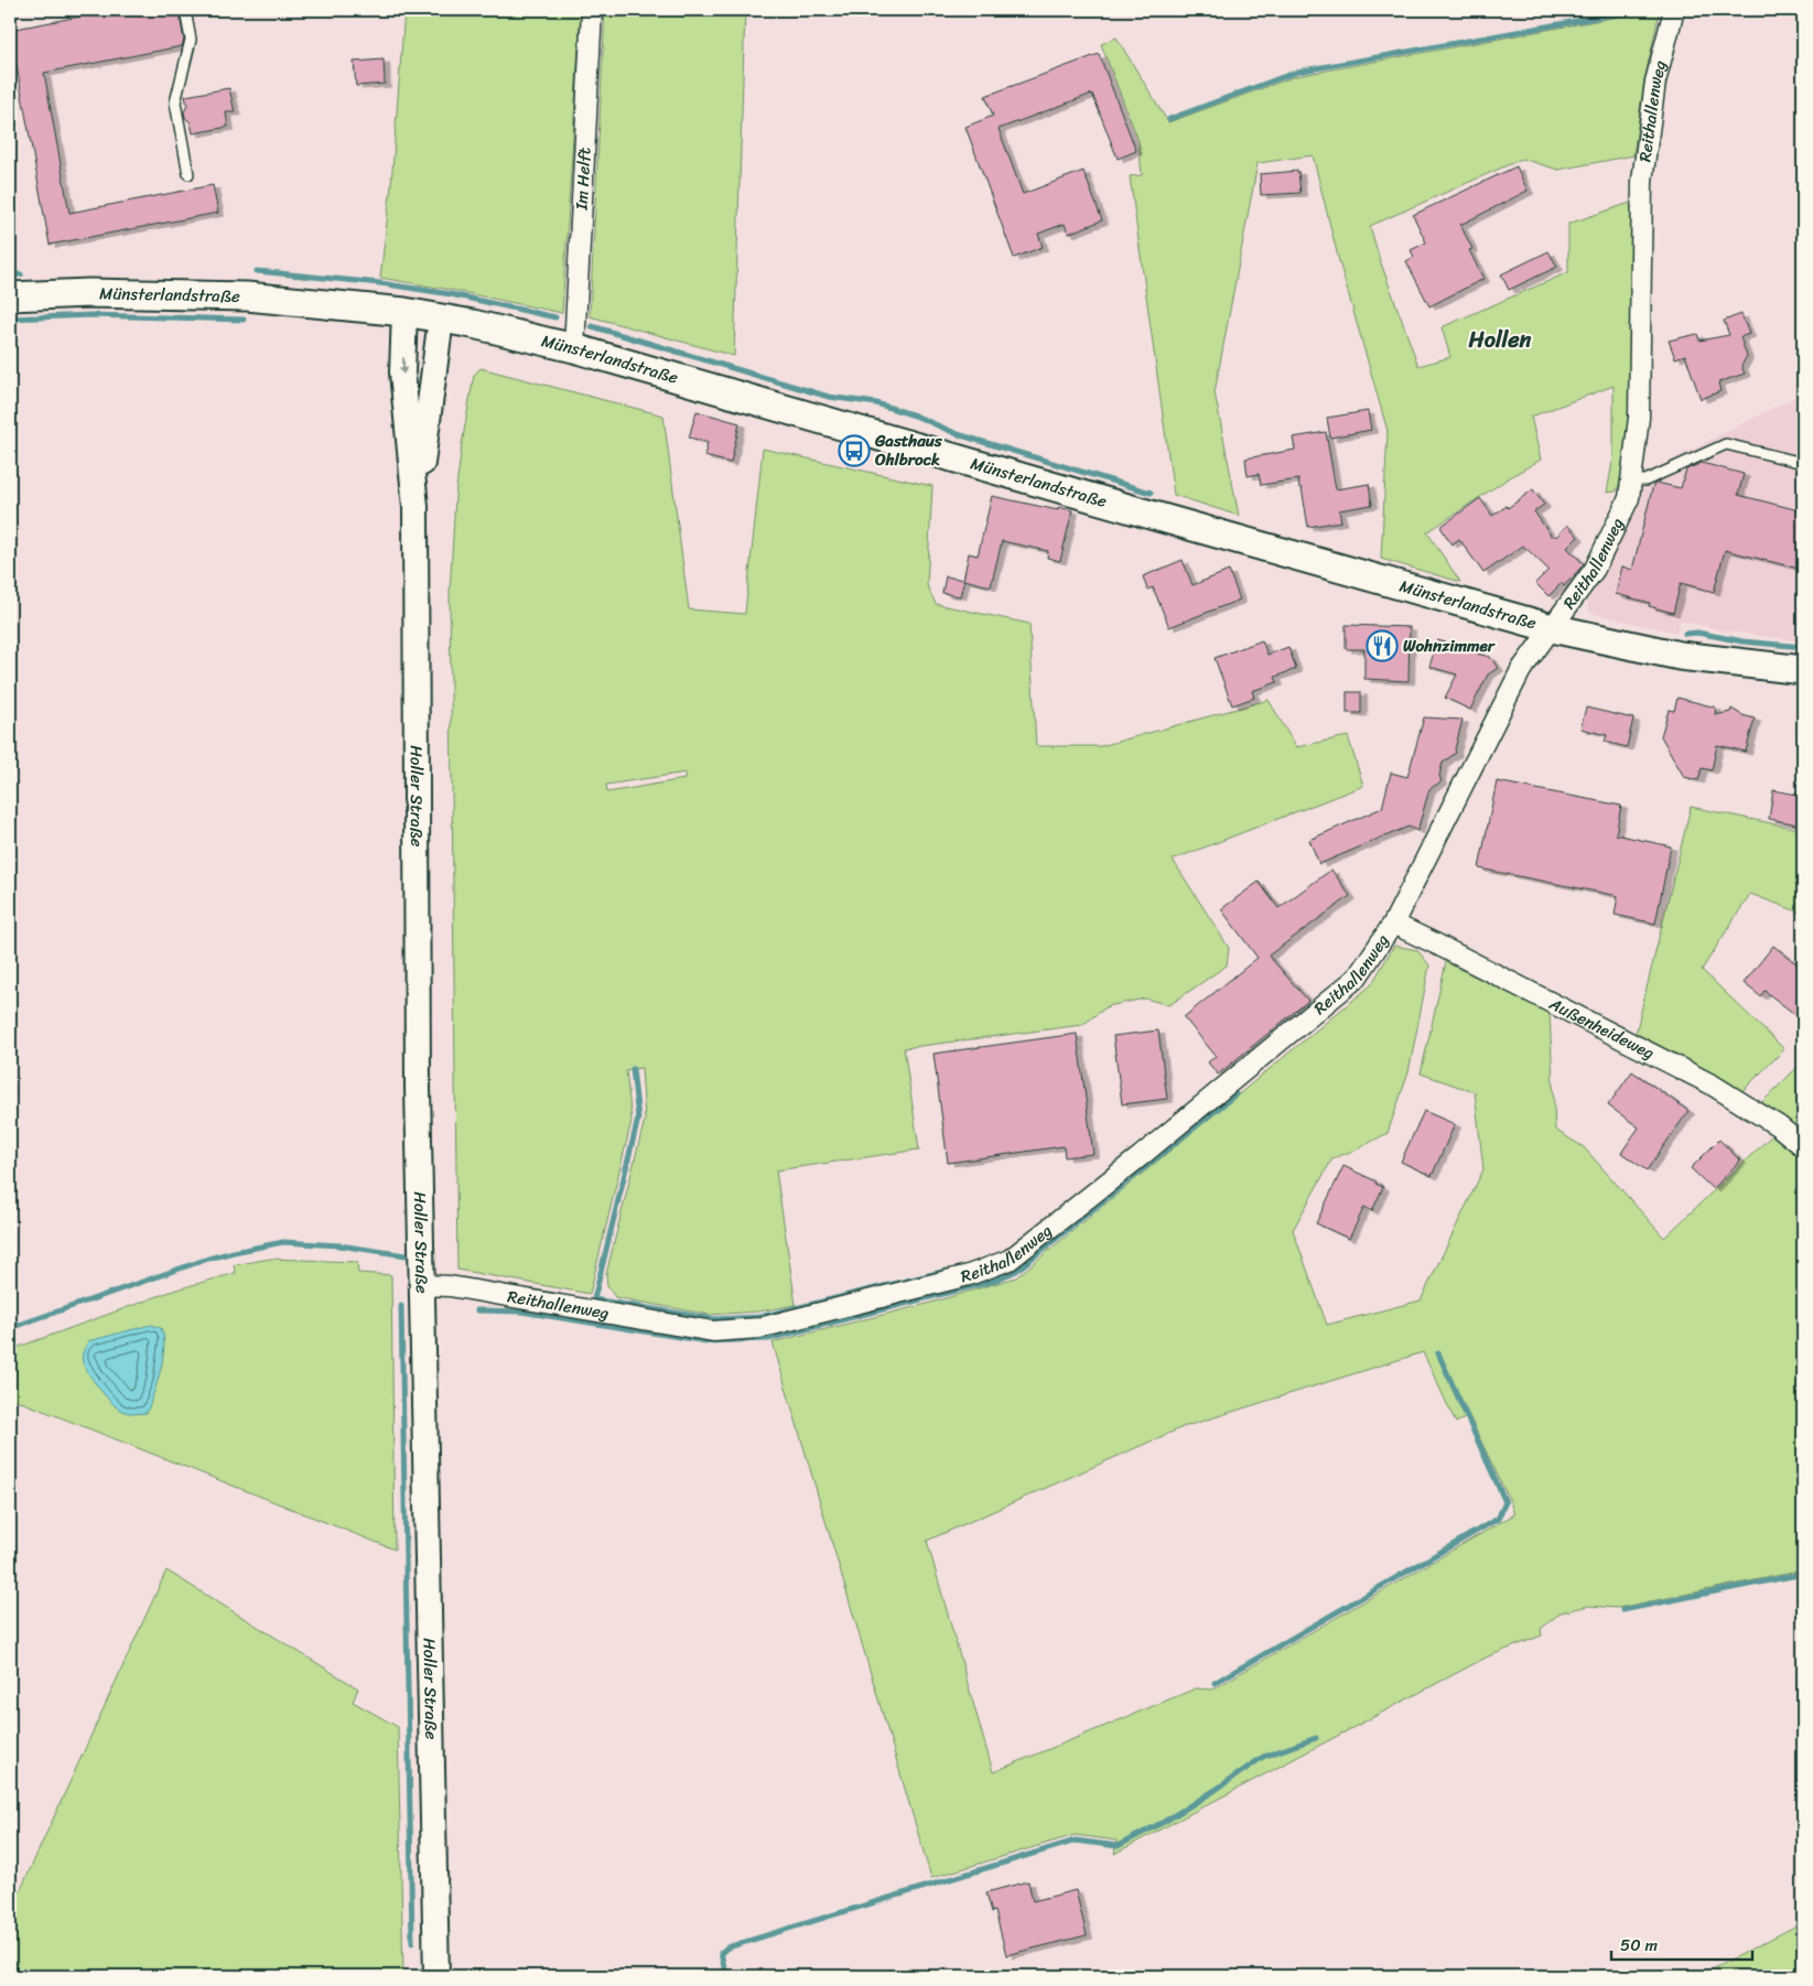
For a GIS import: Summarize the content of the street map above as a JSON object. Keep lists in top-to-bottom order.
{
  "streets": {
    "main road": ["Münsterlandstraße"],
    "street": [
      "Reithallenweg",
      "Im Helft",
      "Holler Straße",
      "Außenheideweg"
    ]
  },
  "crossings": [
    ["Reithallenweg", "Münsterlandstraße"],
    ["Reithallenweg", "Holler Straße"],
    ["Reithallenweg", "Außenheideweg"],
    ["Im Helft", "Münsterlandstraße"],
    ["Münsterlandstraße", "Holler Straße"]
  ],
  "districts": ["Hollen"],
  "places": {
    "bus stop": ["Gasthaus Ohlbrock"],
    "restaurant": ["Wohnzimmer"]
  },
  "scale_bar": "50 m"
}
